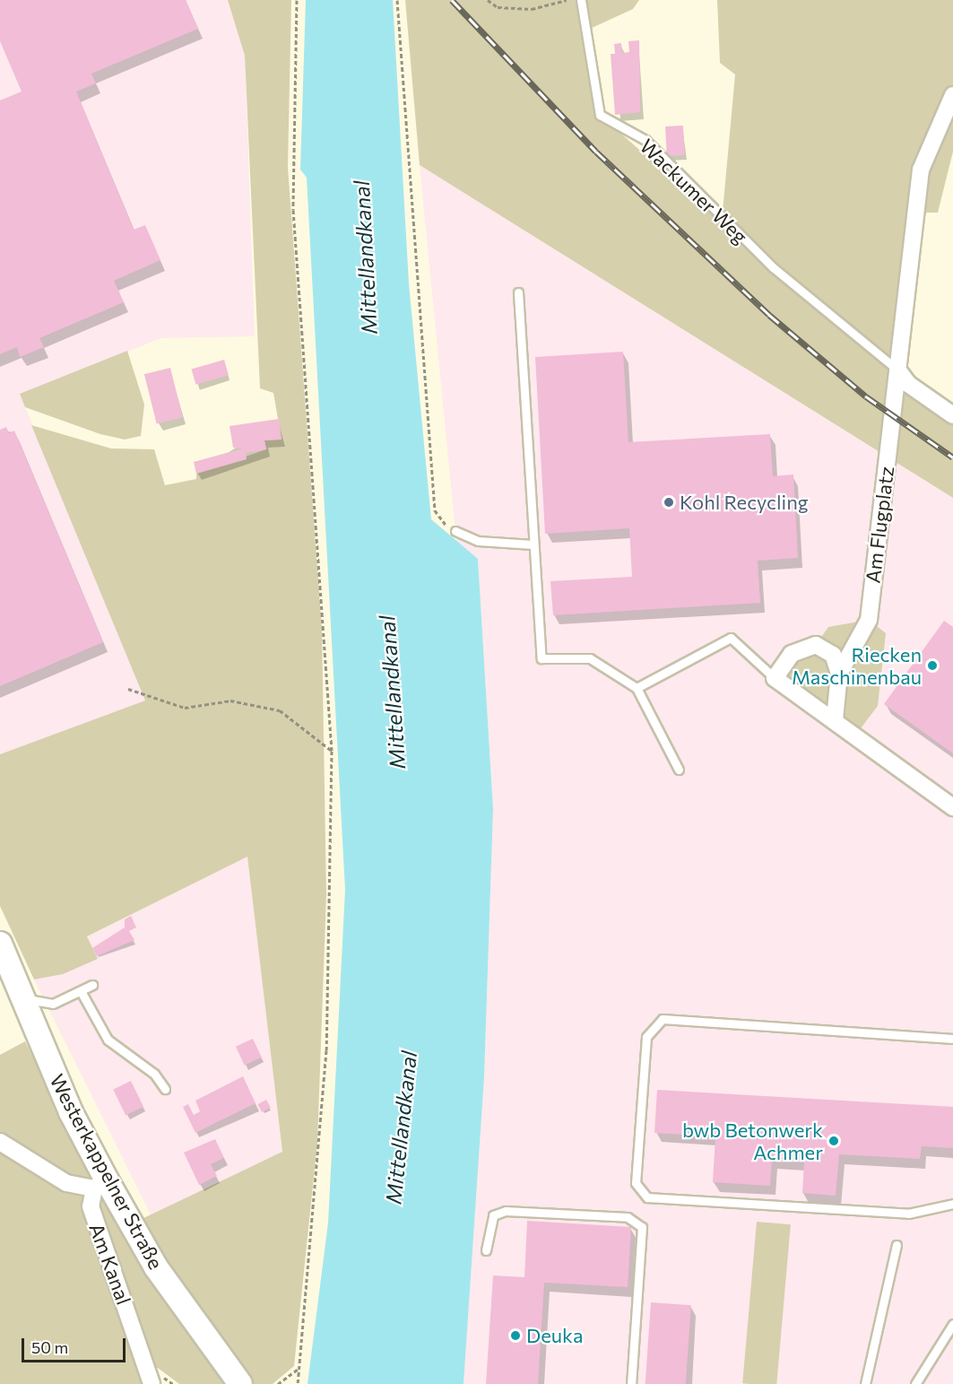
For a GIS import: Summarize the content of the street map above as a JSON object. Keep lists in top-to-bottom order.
{
  "streets": {
    "main road": ["Westerkappelner Straße"],
    "street": ["Am Flugplatz", "Am Kanal"],
    "lane": ["Wackumer Weg"]
  },
  "crossings": [
    ["Wackumer Weg", "Am Flugplatz"],
    ["Westerkappelner Straße", "Am Kanal"]
  ],
  "water": ["Mittellandkanal"],
  "places": [
    "Kohl Recycling",
    "Riecken Maschinenbau",
    "bwb Betonwerk Achmer",
    "Deuka"
  ],
  "scale_bar": "50 m"
}
